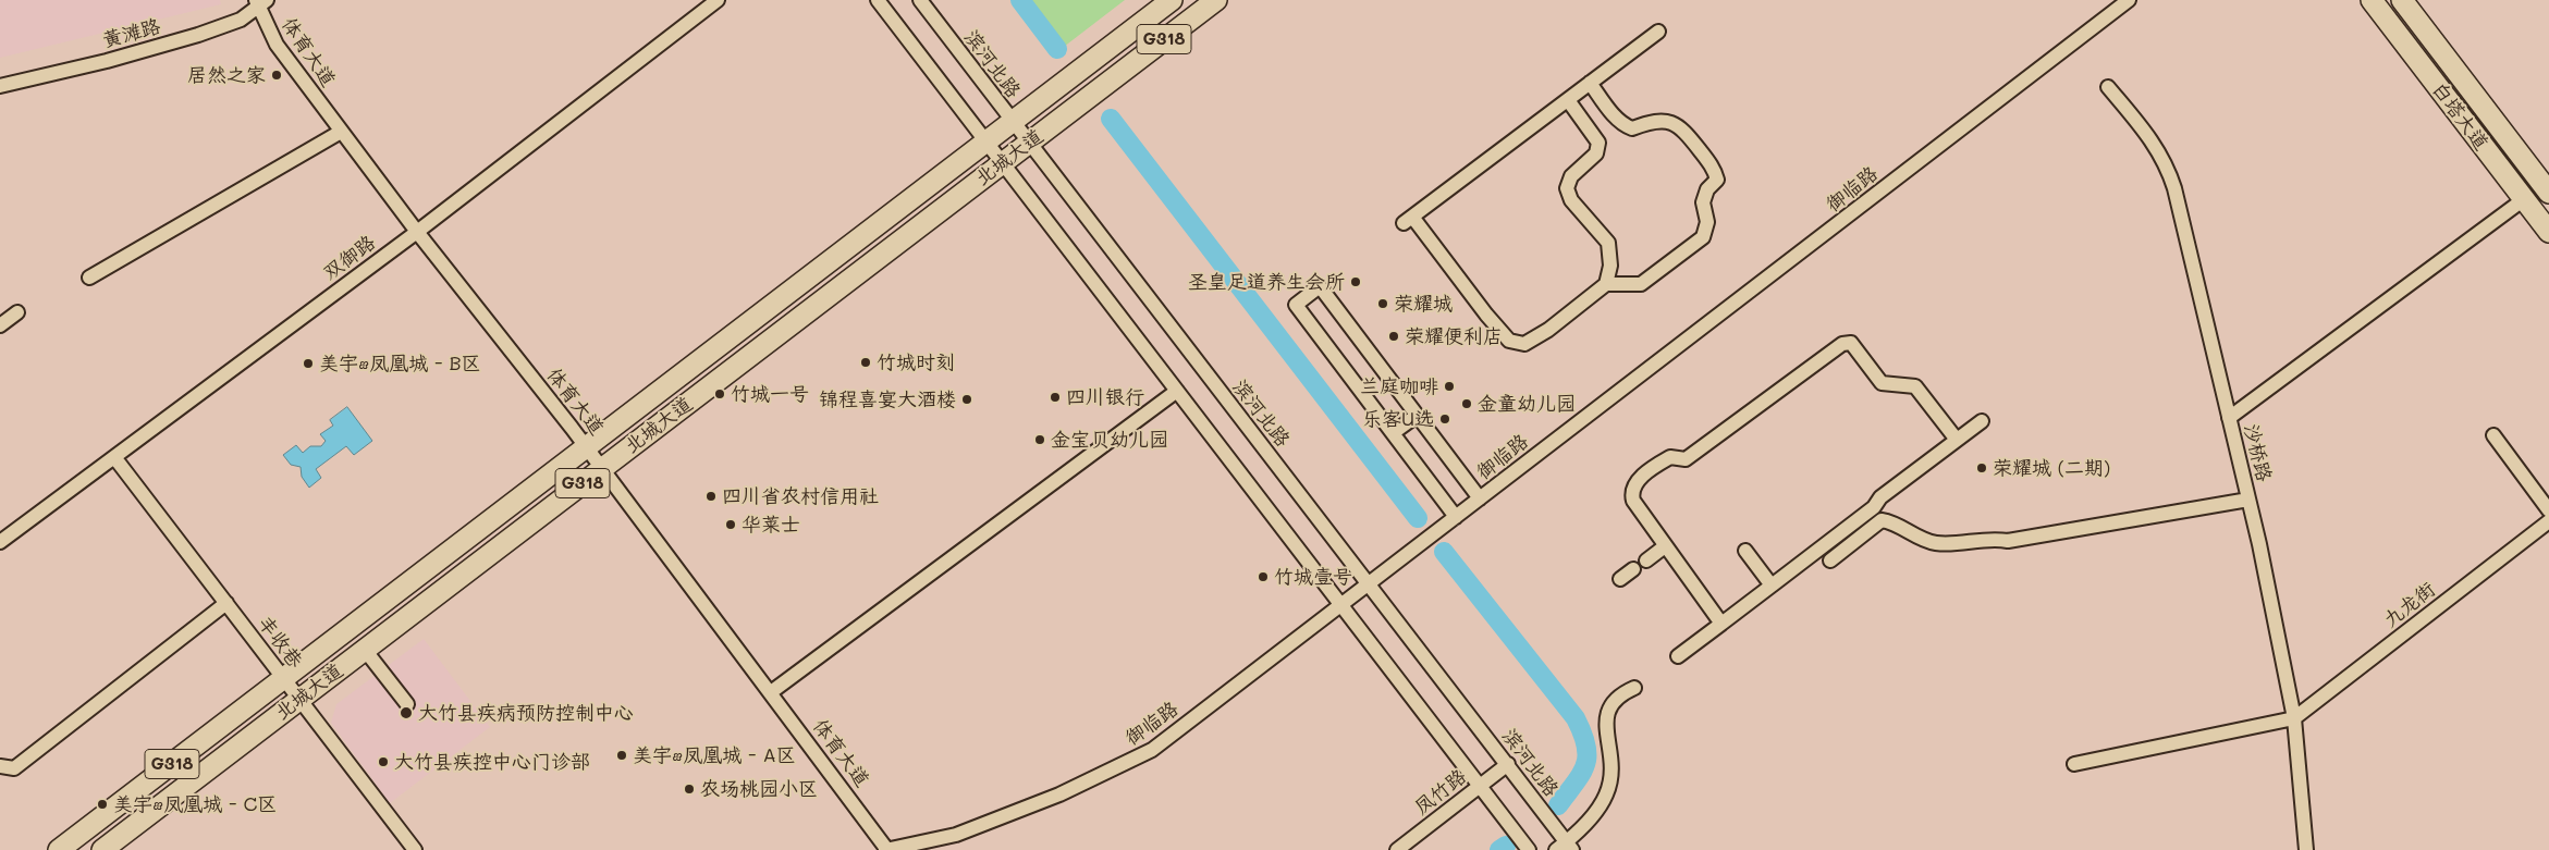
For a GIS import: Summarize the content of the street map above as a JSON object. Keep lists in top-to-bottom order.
{
  "streets": {
    "highway": ["G318", "白塔大道", "北城大道"],
    "street": [
      "黄滩路",
      "体育大道",
      "滨河北路",
      "御临路",
      "双御路",
      "沙桥路",
      "九龙街",
      "丰收巷",
      "凤竹路"
    ]
  },
  "crossings": [
    ["黄滩路", "体育大道"],
    ["体育大道", "北城大道"],
    ["体育大道", "御临路"],
    ["体育大道", "双御路"],
    ["滨河北路", "北城大道"],
    ["滨河北路", "御临路"],
    ["滨河北路", "凤竹路"],
    ["北城大道", "丰收巷"],
    ["双御路", "丰收巷"],
    ["沙桥路", "九龙街"]
  ],
  "places": [
    "居然之家",
    "圣皇足道养生会所",
    "荣耀城",
    "荣耀便利店",
    "竹城时刻",
    "美宇•凤凰城 - B区",
    "兰庭咖啡",
    "竹城一号",
    "四川银行",
    "锦程喜宴大酒楼",
    "金童幼儿园",
    "乐客U选",
    "金宝贝幼儿园",
    "荣耀城 (二期)",
    "四川省农村信用社",
    "华莱士",
    "竹城壹号",
    "大竹县疾病预防控制中心",
    "美宇•凤凰城 - A区",
    "大竹县疾控中心门诊部",
    "农场桃园小区",
    "美宇•凤凰城 - C区"
  ]
}
